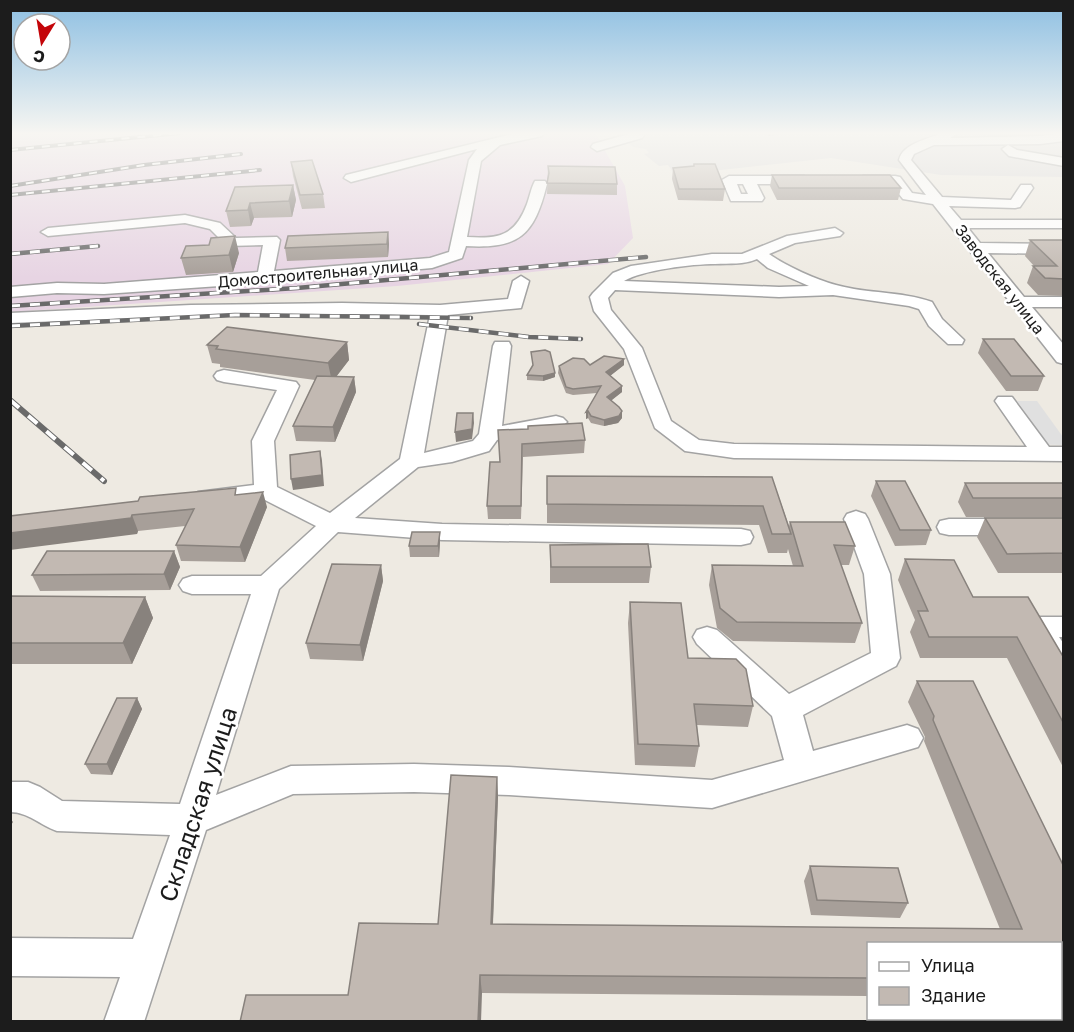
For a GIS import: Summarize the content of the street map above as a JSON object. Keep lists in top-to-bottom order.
{
  "streets": {
    "street": ["Домостроительная улица", "Заводская улица", "Складская улица"]
  },
  "legend": ["Улица", "Здание"],
  "north": "bottom"
}
